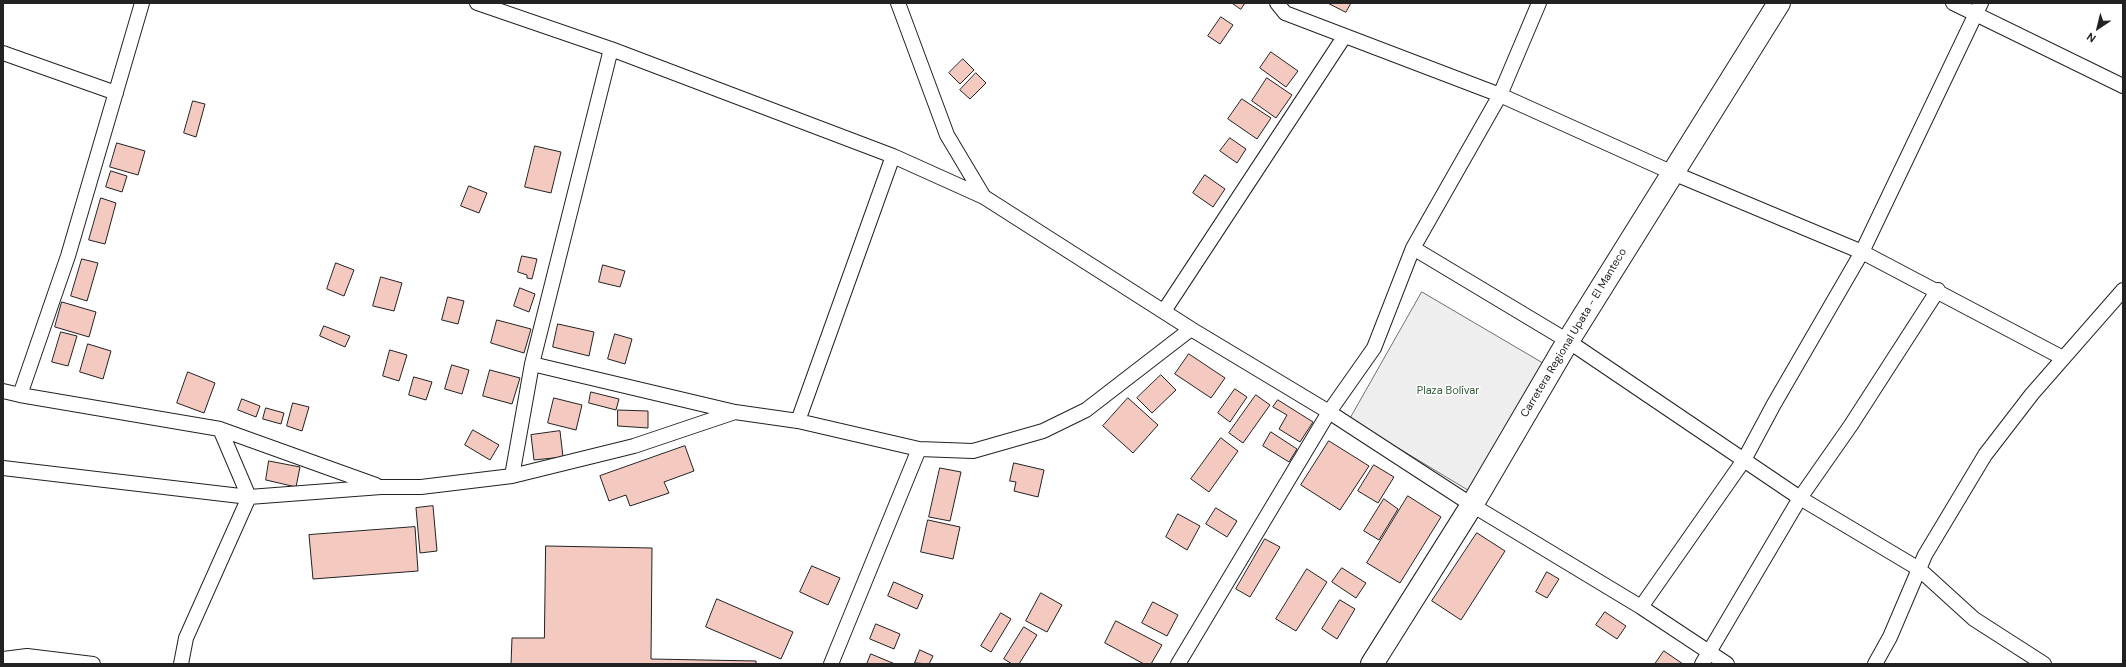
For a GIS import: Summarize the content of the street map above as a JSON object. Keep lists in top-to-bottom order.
{
  "streets": {
    "main road": ["Carretera Regional Upata - El Manteco"]
  },
  "parks": ["Plaza Bolívar"],
  "north": "bottom left"
}
